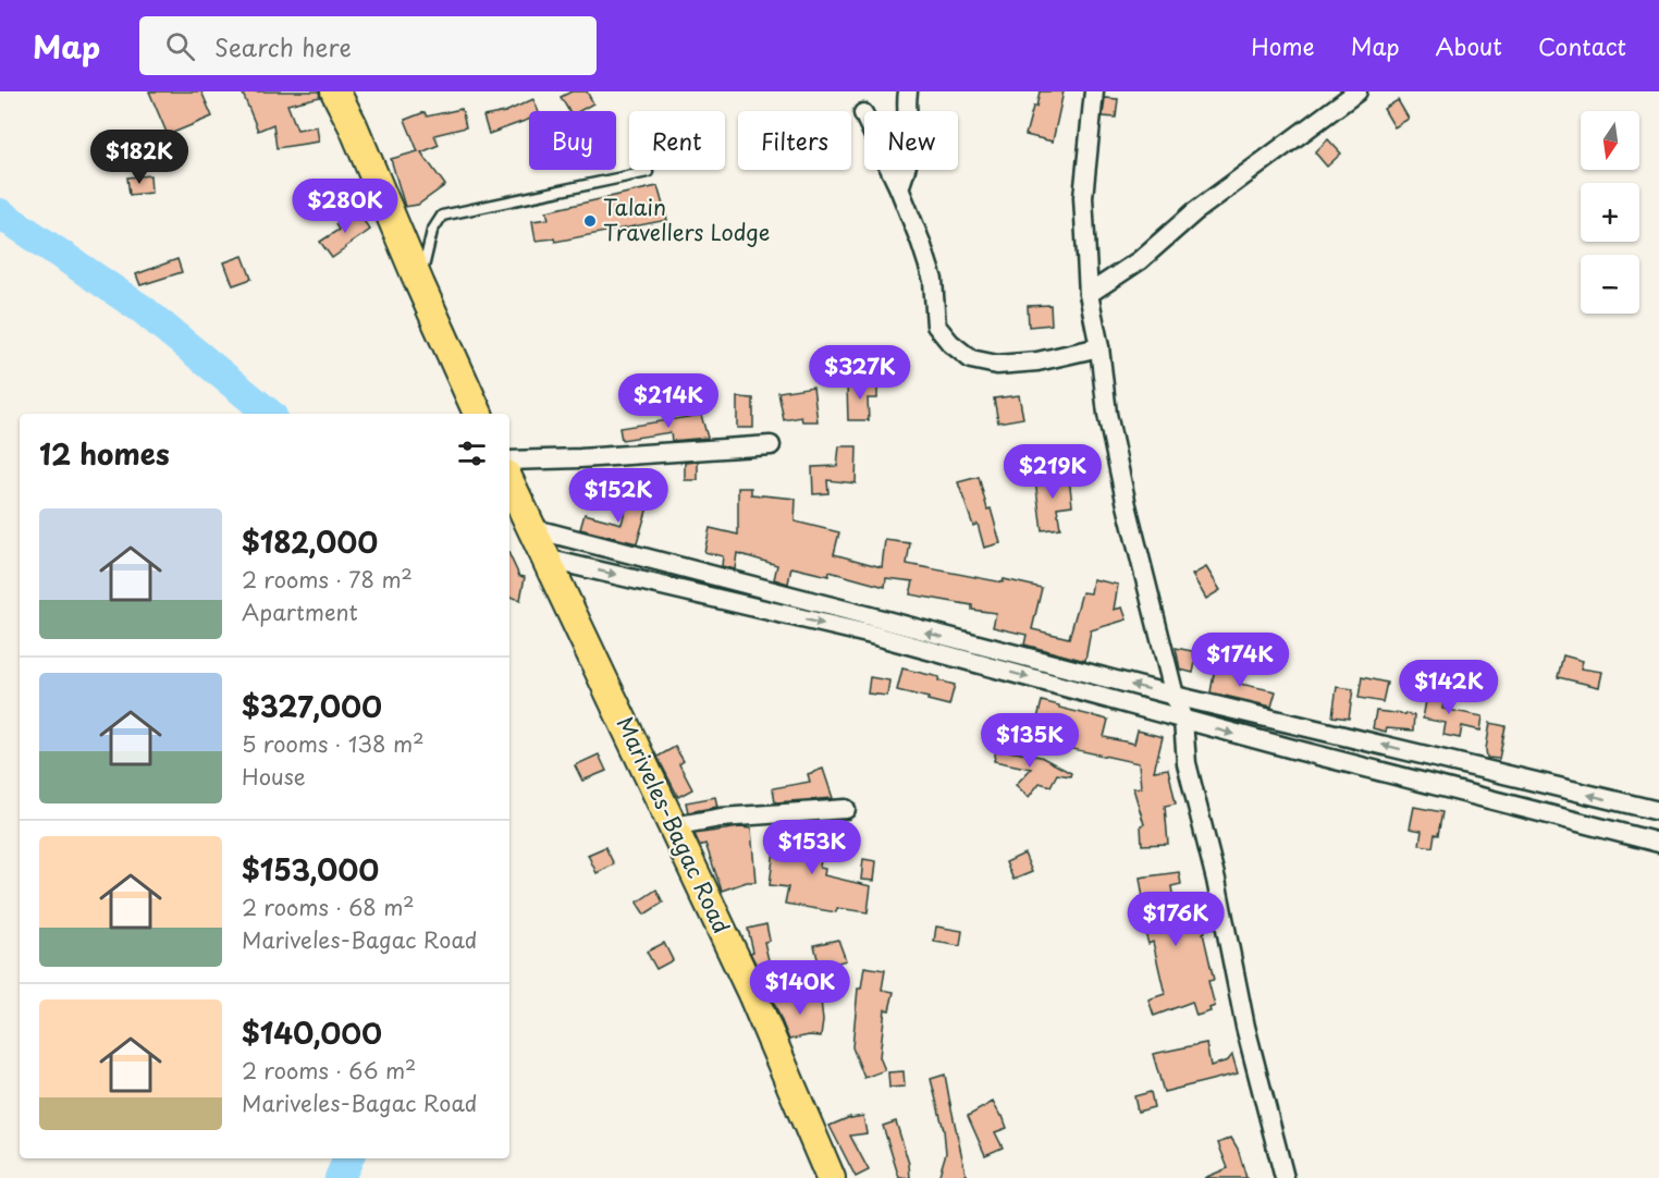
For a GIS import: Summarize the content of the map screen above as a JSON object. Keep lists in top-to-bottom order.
{
  "streets": {
    "main road": ["Mariveles-Bagac Road"]
  },
  "places": ["Talain Travellers Lodge"],
  "north": "bottom",
  "page": {
    "header": "Map",
    "search": "Search here",
    "nav": [
      "Home",
      "Map",
      "About",
      "Contact"
    ],
    "map_buttons": ["+", "−"],
    "chip": [
      "Buy",
      "Rent",
      "Filters",
      "New"
    ],
    "price": [
      "$182K",
      "$280K",
      "$327K",
      "$214K",
      "$219K",
      "$152K",
      "$174K",
      "$142K",
      "$135K",
      "$153K",
      "$176K",
      "$140K"
    ],
    "heading": "12 homes",
    "list": [
      {
        "name": "$182,000",
        "note": "2 rooms · 78 m² · Apartment"
      },
      {
        "name": "$327,000",
        "note": "5 rooms · 138 m² · House"
      },
      {
        "name": "$153,000",
        "note": "2 rooms · 68 m² · Mariveles-Bagac Road"
      },
      {
        "name": "$140,000",
        "note": "2 rooms · 66 m² · Mariveles-Bagac Road"
      }
    ]
  }
}
